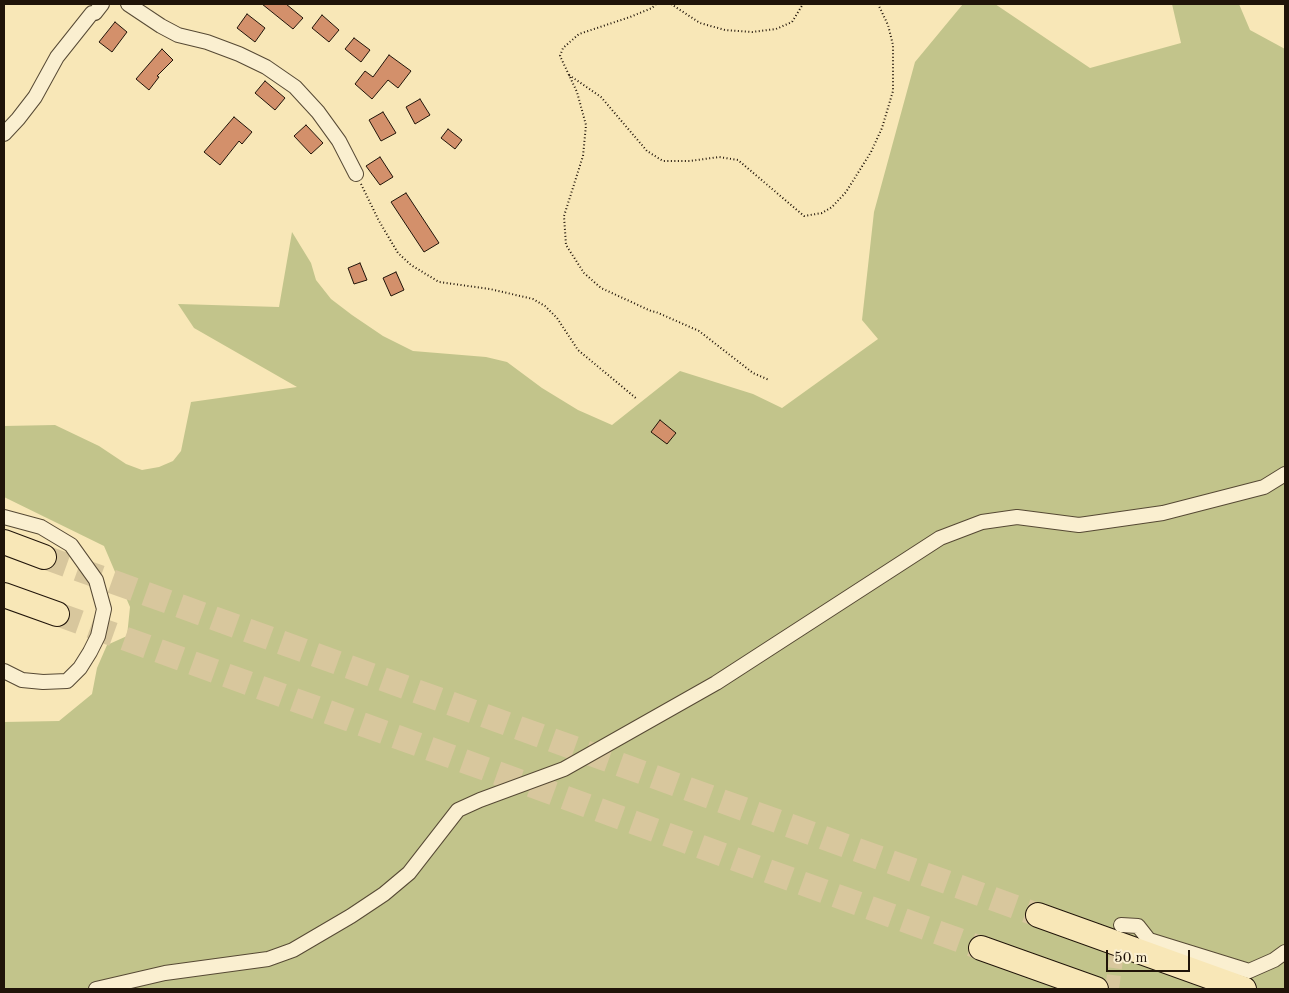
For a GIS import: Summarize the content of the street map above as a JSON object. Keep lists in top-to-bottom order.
{
  "scale_bar": "50 m"
}
